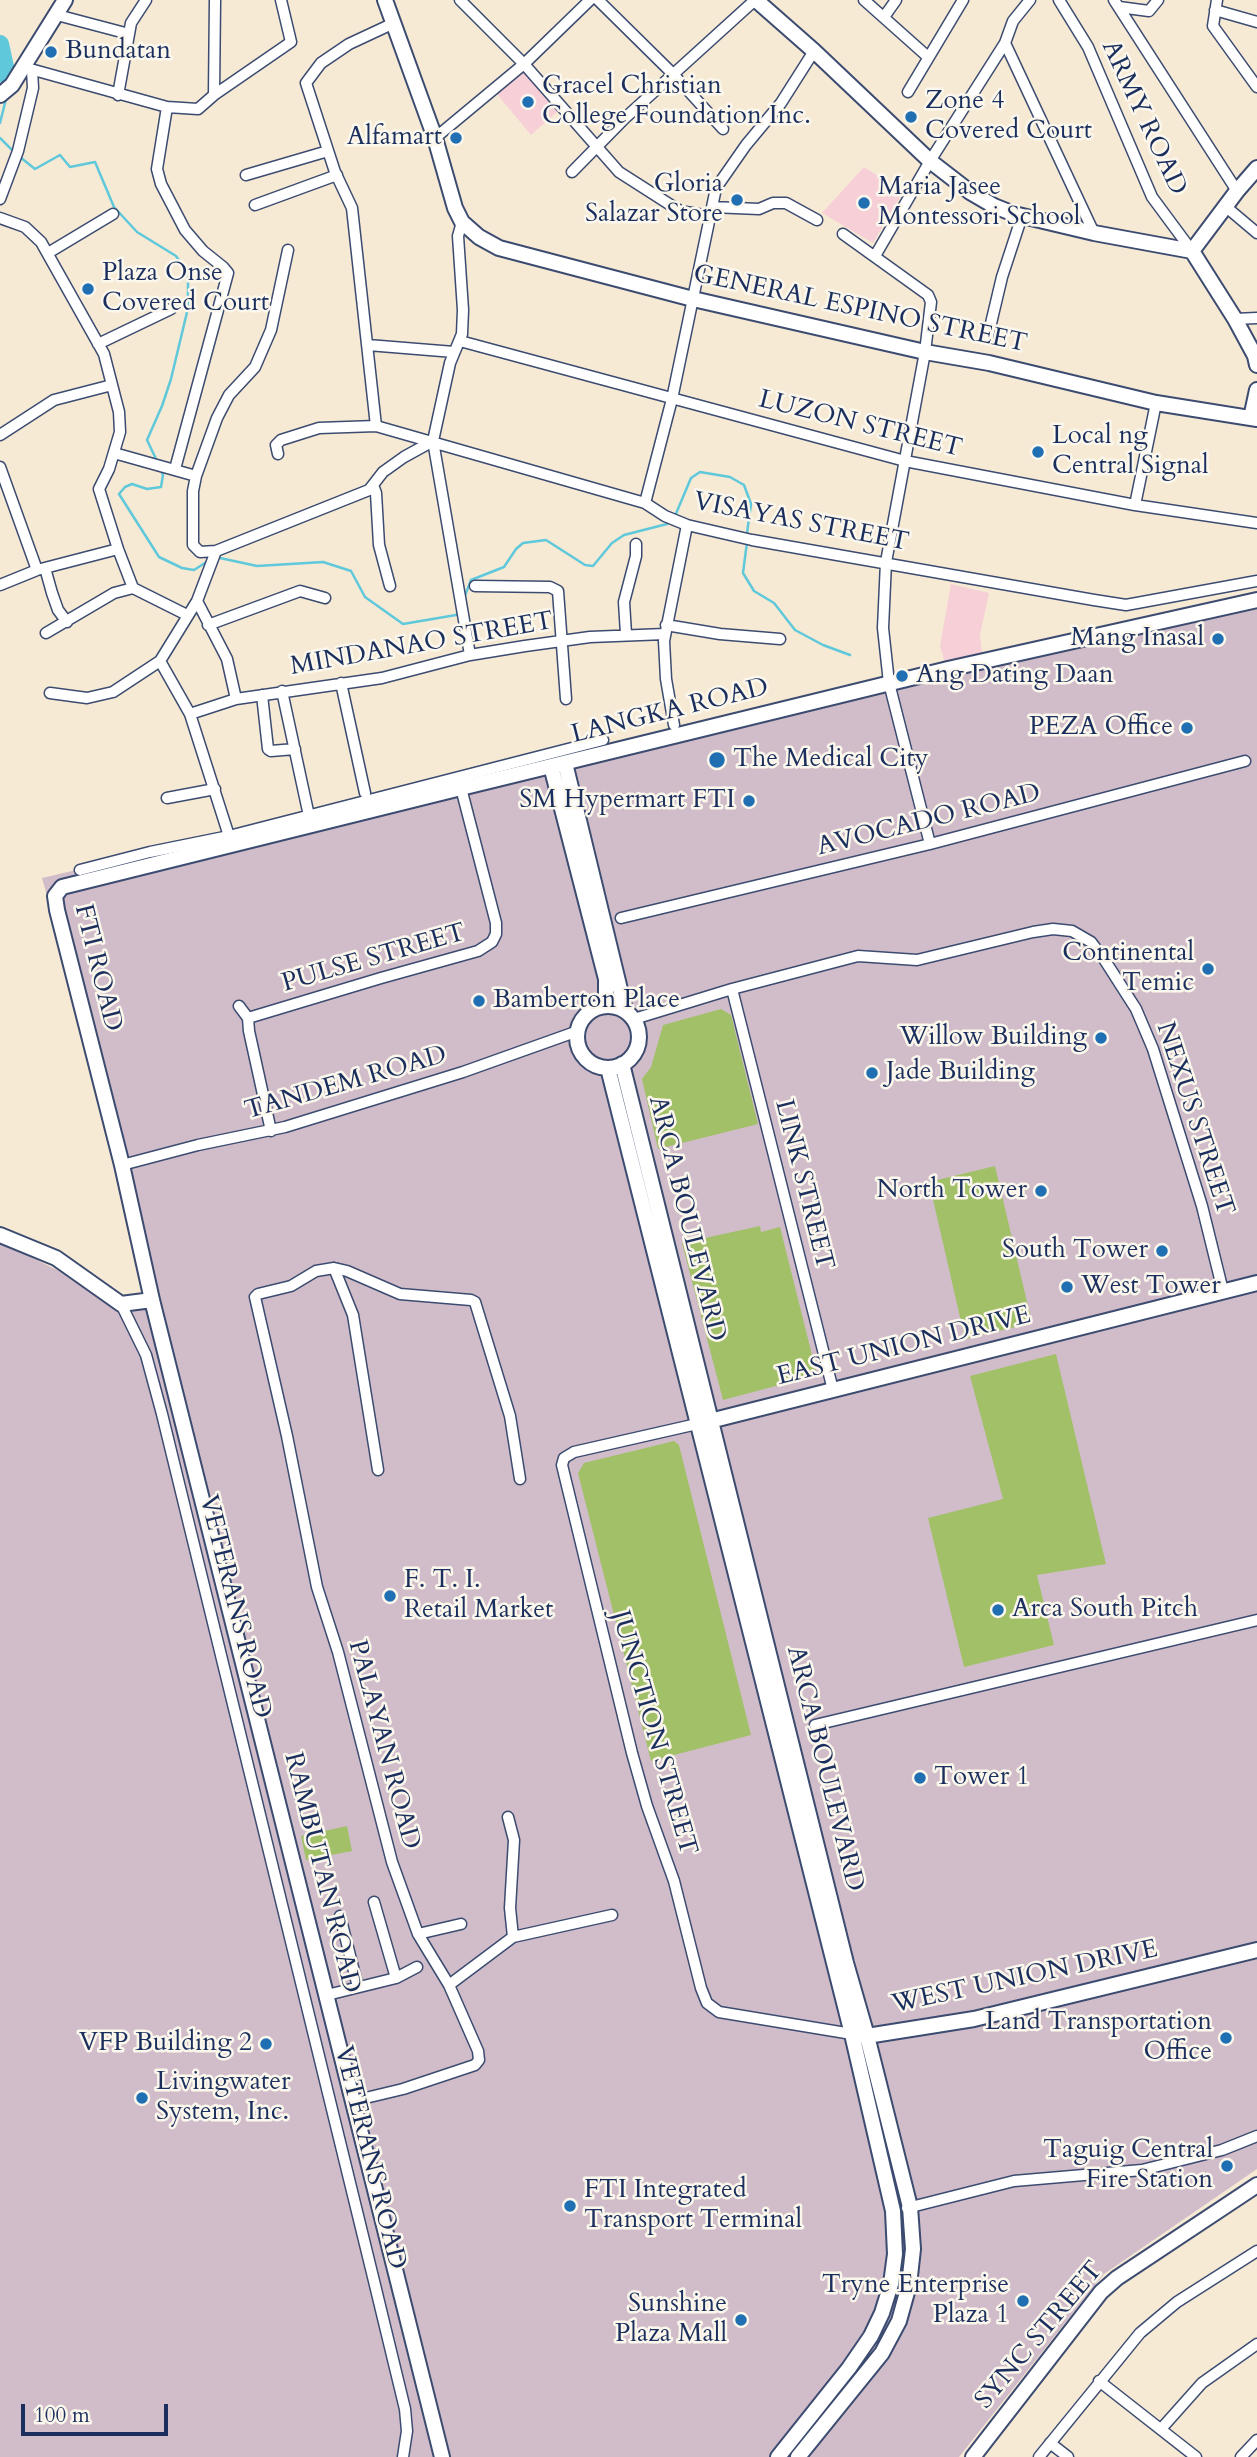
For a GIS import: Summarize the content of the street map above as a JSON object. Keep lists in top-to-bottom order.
{
  "streets": {
    "street": [
      "ARMY ROAD",
      "GENERAL ESPINO STREET",
      "LUZON STREET",
      "VISAYAS STREET",
      "MINDANAO STREET",
      "LANGKA ROAD",
      "AVOCADO ROAD",
      "PULSE STREET",
      "FTI ROAD",
      "TANDEM ROAD",
      "NEXUS STREET",
      "LINK STREET",
      "ARCA BOULEVARD",
      "EAST UNION DRIVE",
      "VETERANS ROAD",
      "JUNCTION STREET",
      "PALAYAN ROAD",
      "RAMBUTAN ROAD",
      "WEST UNION DRIVE",
      "SYNC STREET"
    ]
  },
  "crossings": [
    ["LANGKA ROAD", "PULSE STREET"],
    ["LANGKA ROAD", "FTI ROAD"],
    ["PULSE STREET", "FTI ROAD"],
    ["FTI ROAD", "TANDEM ROAD"],
    ["FTI ROAD", "RAMBUTAN ROAD"],
    ["TANDEM ROAD", "NEXUS STREET"],
    ["TANDEM ROAD", "ARCA BOULEVARD"],
    ["NEXUS STREET", "LINK STREET"],
    ["NEXUS STREET", "ARCA BOULEVARD"],
    ["NEXUS STREET", "EAST UNION DRIVE"],
    ["LINK STREET", "EAST UNION DRIVE"],
    ["ARCA BOULEVARD", "EAST UNION DRIVE"],
    ["ARCA BOULEVARD", "WEST UNION DRIVE"],
    ["EAST UNION DRIVE", "JUNCTION STREET"],
    ["JUNCTION STREET", "WEST UNION DRIVE"],
    ["PALAYAN ROAD", "RAMBUTAN ROAD"]
  ],
  "places": [
    "Bundatan",
    "Gracel Christian College Foundation Inc.",
    "Zone 4 Covered Court",
    "Alfamart",
    "Gloria Salazar Store",
    "Maria Jasee Montessori School",
    "Plaza Onse Covered Court",
    "Local ng Central Signal",
    "Mang Inasal",
    "Ang Dating Daan",
    "PEZA Office",
    "The Medical City",
    "SM Hypermart FTI",
    "Continental Temic",
    "Bamberton Place",
    "Willow Building",
    "Jade Building",
    "North Tower",
    "South Tower",
    "West Tower",
    "F. T. I. Retail Market",
    "Arca South Pitch",
    "Tower 1",
    "Land Transportation Office",
    "VFP Building 2",
    "Livingwater System, Inc.",
    "Taguig Central Fire Station",
    "FTI Integrated Transport Terminal",
    "Tryne Enterprise Plaza 1",
    "Sunshine Plaza Mall"
  ],
  "scale_bar": "100 m"
}
